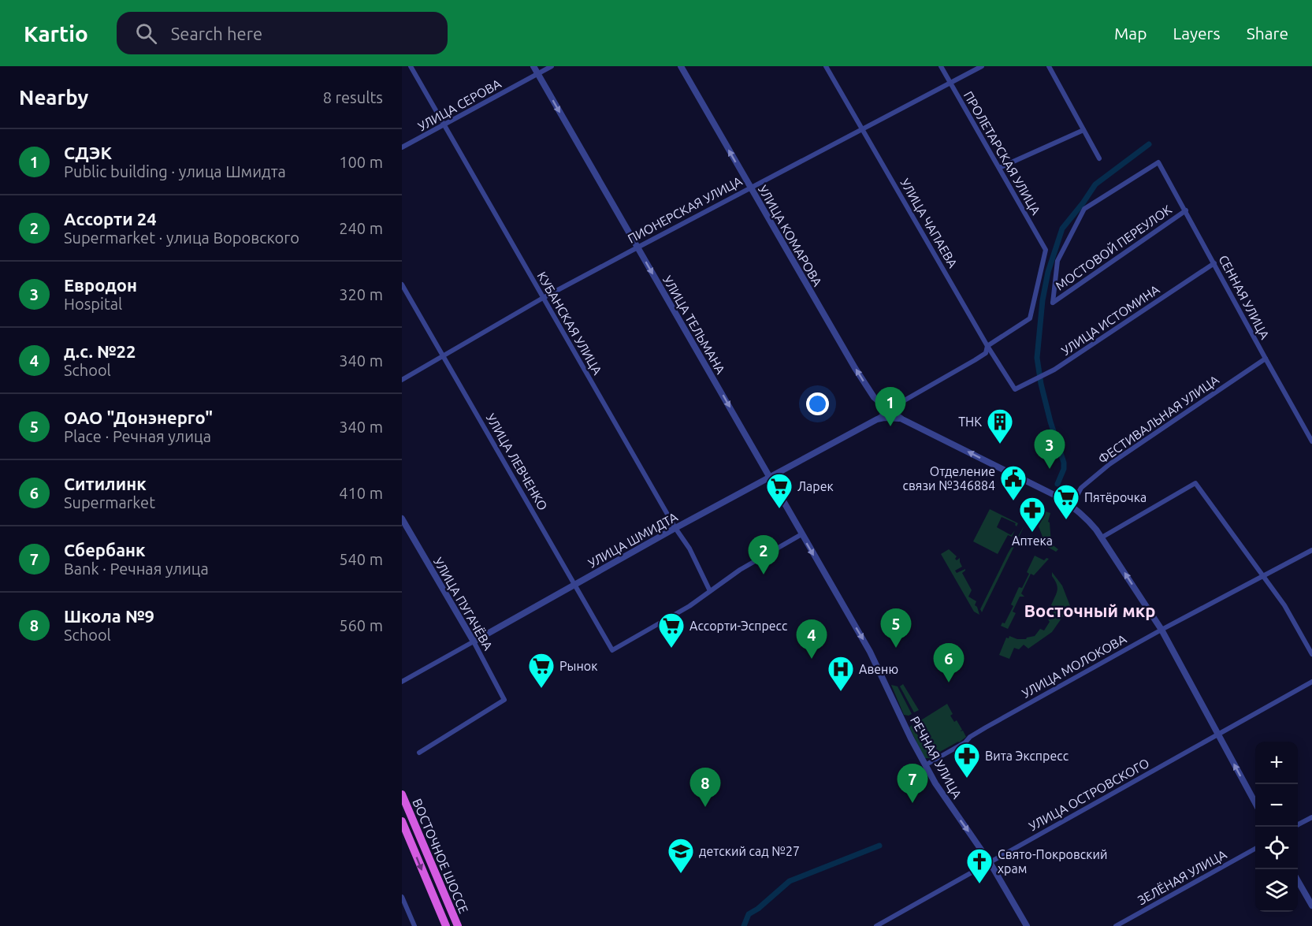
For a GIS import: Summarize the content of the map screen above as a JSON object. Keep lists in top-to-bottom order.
{
  "streets": {
    "highway": ["ВОСТОЧНОЕ ШОССЕ"],
    "street": [
      "УЛИЦА СЕРОВА",
      "ПРОЛЕТАРСКАЯ УЛИЦА",
      "ПИОНЕРСКАЯ УЛИЦА",
      "УЛИЦА ЧАПАЕВА",
      "УЛИЦА КОМАРОВА",
      "МОСТОВОЙ ПЕРЕУЛОК",
      "СЕННАЯ УЛИЦА",
      "УЛИЦА ИСТОМИНА",
      "КУБАНСКАЯ УЛИЦА",
      "УЛИЦА ТЕЛЬМАНА",
      "ФЕСТИВАЛЬНАЯ УЛИЦА",
      "УЛИЦА ЛЕВЧЕНКО",
      "УЛИЦА ШМИДТА",
      "УЛИЦА ПУГАЧЁВА",
      "УЛИЦА МОЛОКОВА",
      "РЕЧНАЯ УЛИЦА",
      "УЛИЦА ОСТРОВСКОГО",
      "ЗЕЛЁНАЯ УЛИЦА"
    ]
  },
  "crossings": [
    ["УЛИЦА СЕРОВА", "КУБАНСКАЯ УЛИЦА"],
    ["УЛИЦА СЕРОВА", "УЛИЦА ТЕЛЬМАНА"],
    ["ПРОЛЕТАРСКАЯ УЛИЦА", "ПИОНЕРСКАЯ УЛИЦА"],
    ["ПРОЛЕТАРСКАЯ УЛИЦА", "УЛИЦА ШМИДТА"],
    ["ПИОНЕРСКАЯ УЛИЦА", "УЛИЦА ЧАПАЕВА"],
    ["ПИОНЕРСКАЯ УЛИЦА", "УЛИЦА КОМАРОВА"],
    ["ПИОНЕРСКАЯ УЛИЦА", "КУБАНСКАЯ УЛИЦА"],
    ["ПИОНЕРСКАЯ УЛИЦА", "УЛИЦА ТЕЛЬМАНА"],
    ["ПИОНЕРСКАЯ УЛИЦА", "УЛИЦА ЛЕВЧЕНКО"],
    ["УЛИЦА ЧАПАЕВА", "УЛИЦА ИСТОМИНА"],
    ["УЛИЦА ЧАПАЕВА", "УЛИЦА ШМИДТА"],
    ["УЛИЦА КОМАРОВА", "ФЕСТИВАЛЬНАЯ УЛИЦА"],
    ["УЛИЦА КОМАРОВА", "УЛИЦА ШМИДТА"],
    ["УЛИЦА КОМАРОВА", "УЛИЦА МОЛОКОВА"],
    ["УЛИЦА КОМАРОВА", "УЛИЦА ОСТРОВСКОГО"],
    ["МОСТОВОЙ ПЕРЕУЛОК", "СЕННАЯ УЛИЦА"],
    ["СЕННАЯ УЛИЦА", "УЛИЦА ИСТОМИНА"],
    ["СЕННАЯ УЛИЦА", "ФЕСТИВАЛЬНАЯ УЛИЦА"],
    ["КУБАНСКАЯ УЛИЦА", "УЛИЦА ЛЕВЧЕНКО"],
    ["КУБАНСКАЯ УЛИЦА", "УЛИЦА ШМИДТА"],
    ["УЛИЦА ТЕЛЬМАНА", "УЛИЦА ШМИДТА"],
    ["УЛИЦА ТЕЛЬМАНА", "РЕЧНАЯ УЛИЦА"],
    ["УЛИЦА ЛЕВЧЕНКО", "УЛИЦА ШМИДТА"],
    ["УЛИЦА ШМИДТА", "УЛИЦА ПУГАЧЁВА"],
    ["УЛИЦА МОЛОКОВА", "РЕЧНАЯ УЛИЦА"],
    ["РЕЧНАЯ УЛИЦА", "УЛИЦА ОСТРОВСКОГО"]
  ],
  "one_way": ["УЛИЦА КОМАРОВА", "УЛИЦА ТЕЛЬМАНА", "РЕЧНАЯ УЛИЦА"],
  "districts": ["Восточный мкр"],
  "places": {
    "building": ["ТНК"],
    "public building": ["Отделение связи №346884"],
    "supermarket": [
      "Ларек",
      "Пятёрочка",
      "Ассорти-Эспресс",
      "Рынок"
    ],
    "pharmacy": ["Аптека", "Вита Экспресс"],
    "hospital": ["Авеню"],
    "school or university": ["детский сад №27"],
    "church": ["Свято-Покровский храм"]
  },
  "page": {
    "header": "Kartio",
    "search": "Search here",
    "nav": ["Map", "Layers", "Share"],
    "heading": ["Nearby", "8 results"],
    "list": [
      {
        "mark": "1",
        "name": "СДЭК",
        "note": "Public building · улица Шмидта",
        "value": "100 m"
      },
      {
        "mark": "2",
        "name": "Ассорти 24",
        "note": "Supermarket · улица Воровского",
        "value": "240 m"
      },
      {
        "mark": "3",
        "name": "Евродон",
        "note": "Hospital",
        "value": "320 m"
      },
      {
        "mark": "4",
        "name": "д.с. №22",
        "note": "School",
        "value": "340 m"
      },
      {
        "mark": "5",
        "name": "ОАО \"Донэнерго\"",
        "note": "Place · Речная улица",
        "value": "340 m"
      },
      {
        "mark": "6",
        "name": "Ситилинк",
        "note": "Supermarket",
        "value": "410 m"
      },
      {
        "mark": "7",
        "name": "Сбербанк",
        "note": "Bank · Речная улица",
        "value": "540 m"
      },
      {
        "mark": "8",
        "name": "Школа №9",
        "note": "School",
        "value": "560 m"
      }
    ],
    "pins": [
      "1",
      "3",
      "2",
      "5",
      "4",
      "6",
      "7",
      "8"
    ],
    "map_buttons": ["+", "−"]
  }
}
